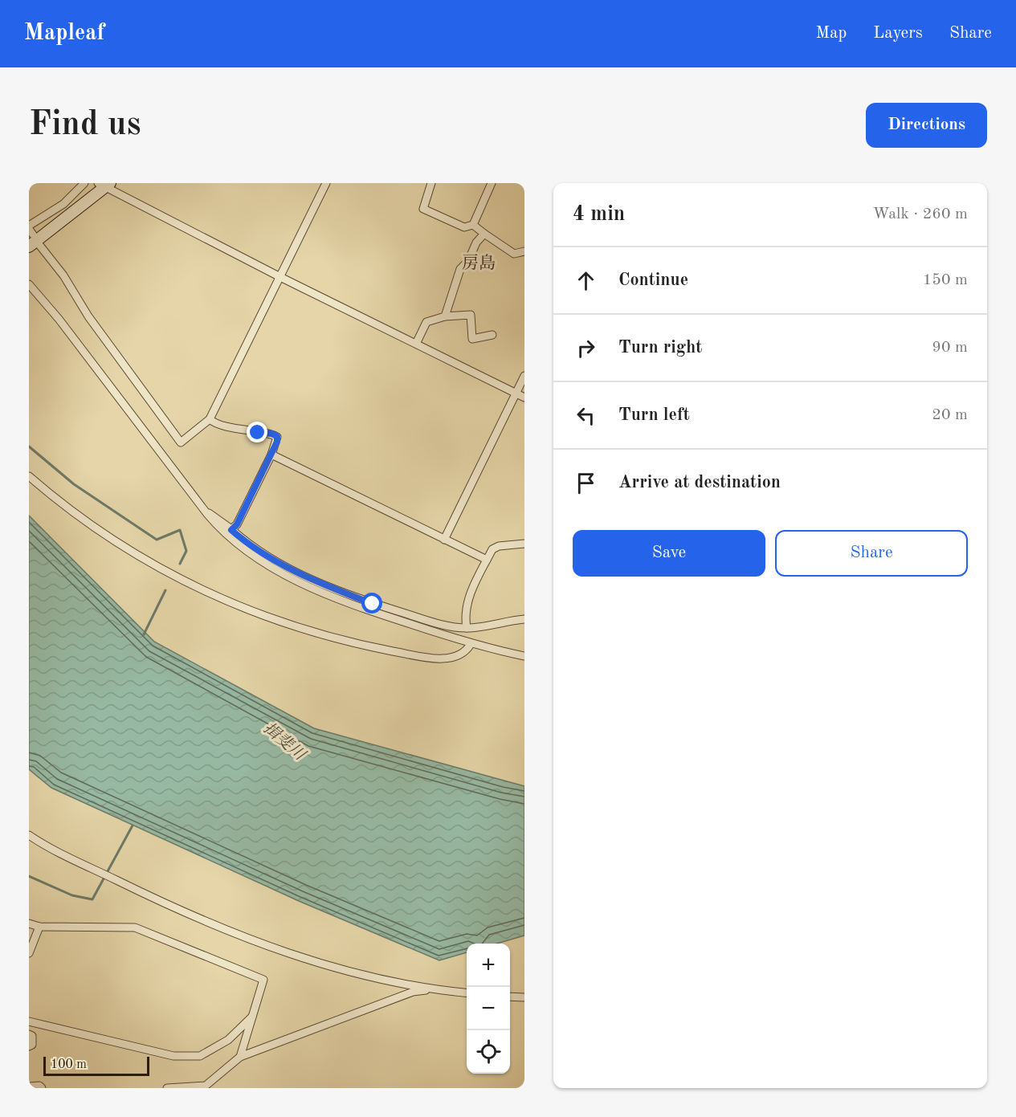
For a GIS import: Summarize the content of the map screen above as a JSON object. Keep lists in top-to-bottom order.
{
  "districts": ["房島"],
  "water": ["揖斐川"],
  "scale_bar": "100 m",
  "page": {
    "header": "Mapleaf",
    "nav": ["Map", "Layers", "Share"],
    "buttons": [
      "Directions",
      ["Save", "Share"]
    ],
    "title": "Find us",
    "heading": ["4 min", "Walk · 260 m"],
    "list": [
      ["Continue", "150 m"],
      ["Turn right", "90 m"],
      ["Turn left", "20 m"],
      "Arrive at destination"
    ],
    "map_buttons": ["+", "−"],
    "scale": "100 m"
  }
}
